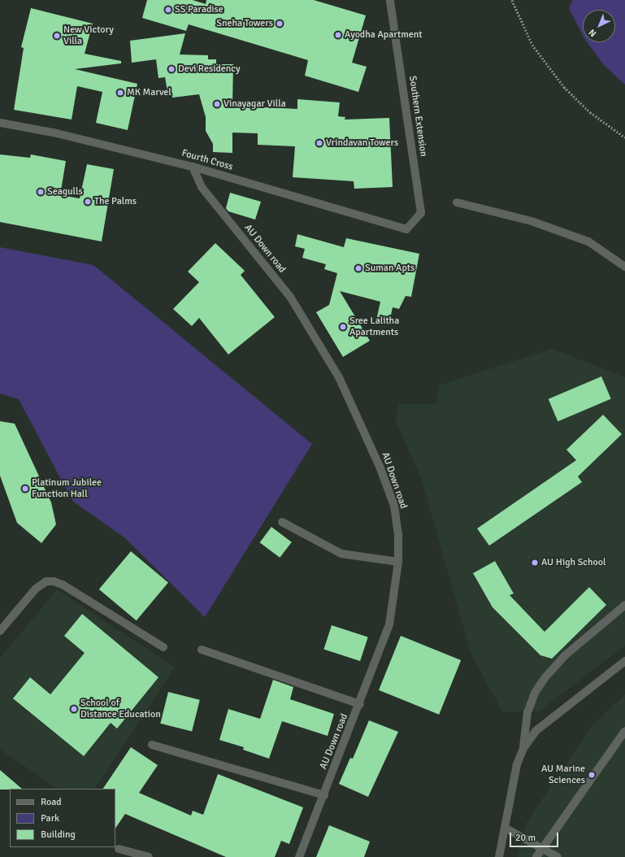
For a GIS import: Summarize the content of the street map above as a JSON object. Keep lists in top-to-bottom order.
{
  "streets": {
    "street": ["Southern Extension", "Fourth Cross", "AU Down road"]
  },
  "crossings": [
    ["Southern Extension", "Fourth Cross"],
    ["Fourth Cross", "AU Down road"]
  ],
  "places": [
    "SS Paradise",
    "Sneha Towers",
    "Ayodha Apartment",
    "New Victory Villa",
    "Devi Residency",
    "MK Marvel",
    "Vinayagar Villa",
    "Vrindavan Towers",
    "Seagulls",
    "The Palms",
    "Suman Apts",
    "Sree Lalitha Apartments",
    "Platinum Jubilee Function Hall",
    "AU High School",
    "School of Distance Education",
    "AU Marine Sciences"
  ],
  "legend": ["Road", "Park", "Building"],
  "scale_bar": "20 m",
  "north": "bottom left"
}
